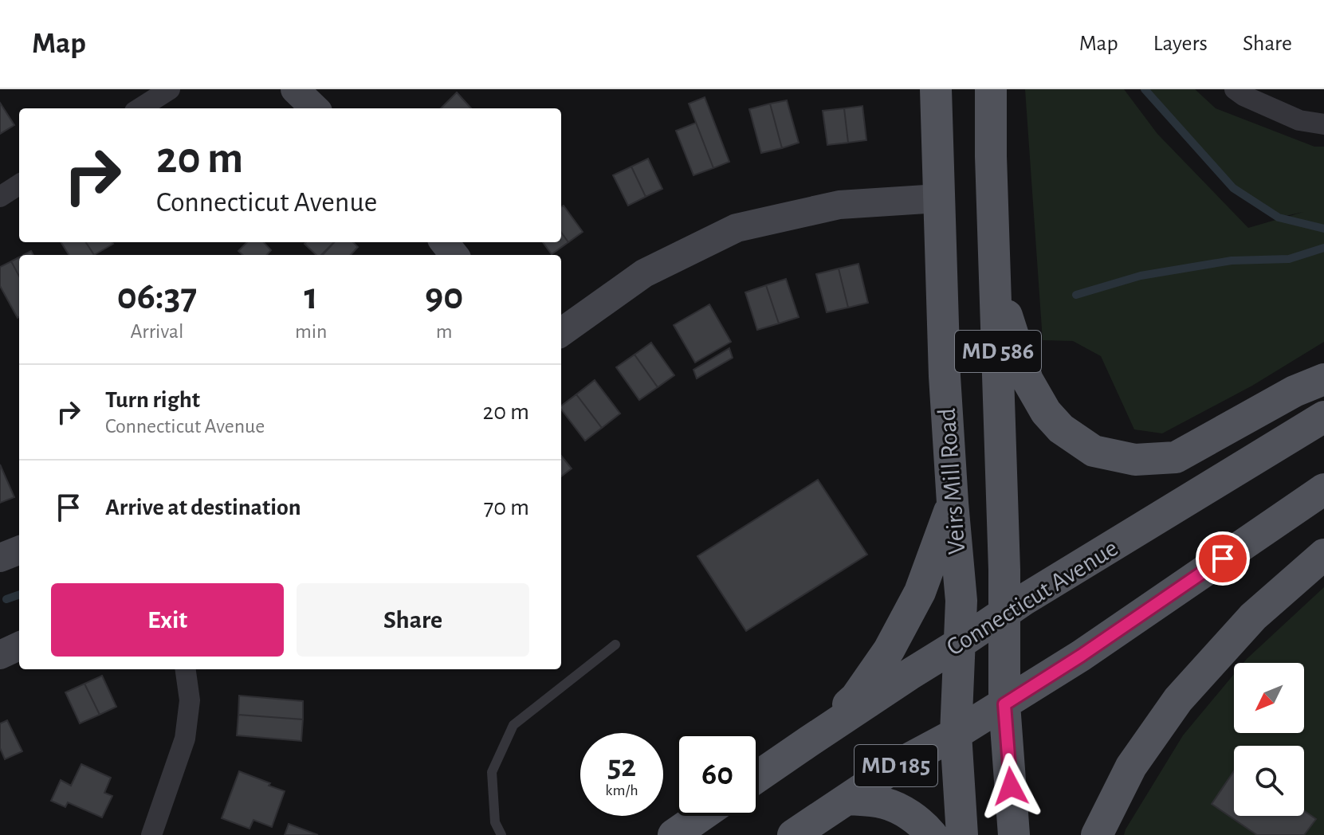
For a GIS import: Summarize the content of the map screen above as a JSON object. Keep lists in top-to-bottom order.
{
  "streets": {
    "main road": [
      "MD 586",
      "Veirs Mill Road",
      "Connecticut Avenue",
      "MD 185"
    ]
  },
  "crossings": [
    ["Veirs Mill Road", "Connecticut Avenue"],
    ["Veirs Mill Road", "MD 185"]
  ],
  "north": "bottom left",
  "page": {
    "header": "Map",
    "nav": ["Map", "Layers", "Share"],
    "turn": ["20 m", "Connecticut Avenue"],
    "eta": [
      "06:37",
      "Arrival",
      "1",
      "min",
      "90",
      "m"
    ],
    "list": [
      {
        "name": "Turn right",
        "note": "Connecticut Avenue",
        "value": "20 m"
      },
      {
        "name": "Arrive at destination",
        "value": "70 m"
      }
    ],
    "buttons": ["Exit", "Share"],
    "speed": "52 km/h",
    "limit": "60"
  }
}
